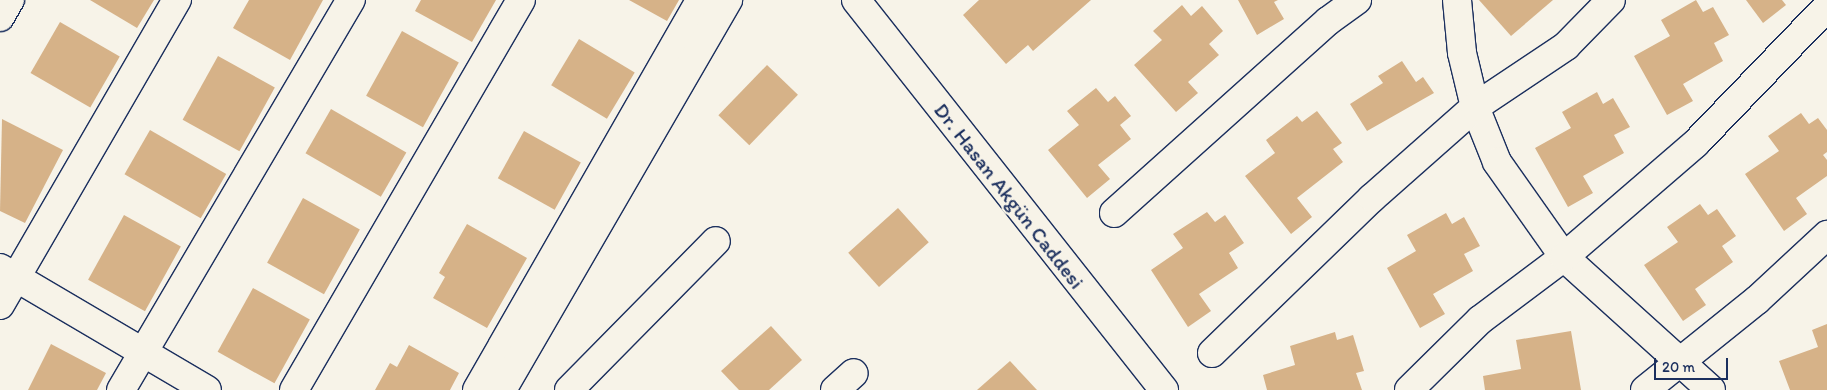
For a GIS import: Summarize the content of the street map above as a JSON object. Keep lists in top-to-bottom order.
{
  "streets": {
    "street": ["Dr. Hasan Akgün Caddesi"]
  },
  "scale_bar": "20 m"
}
